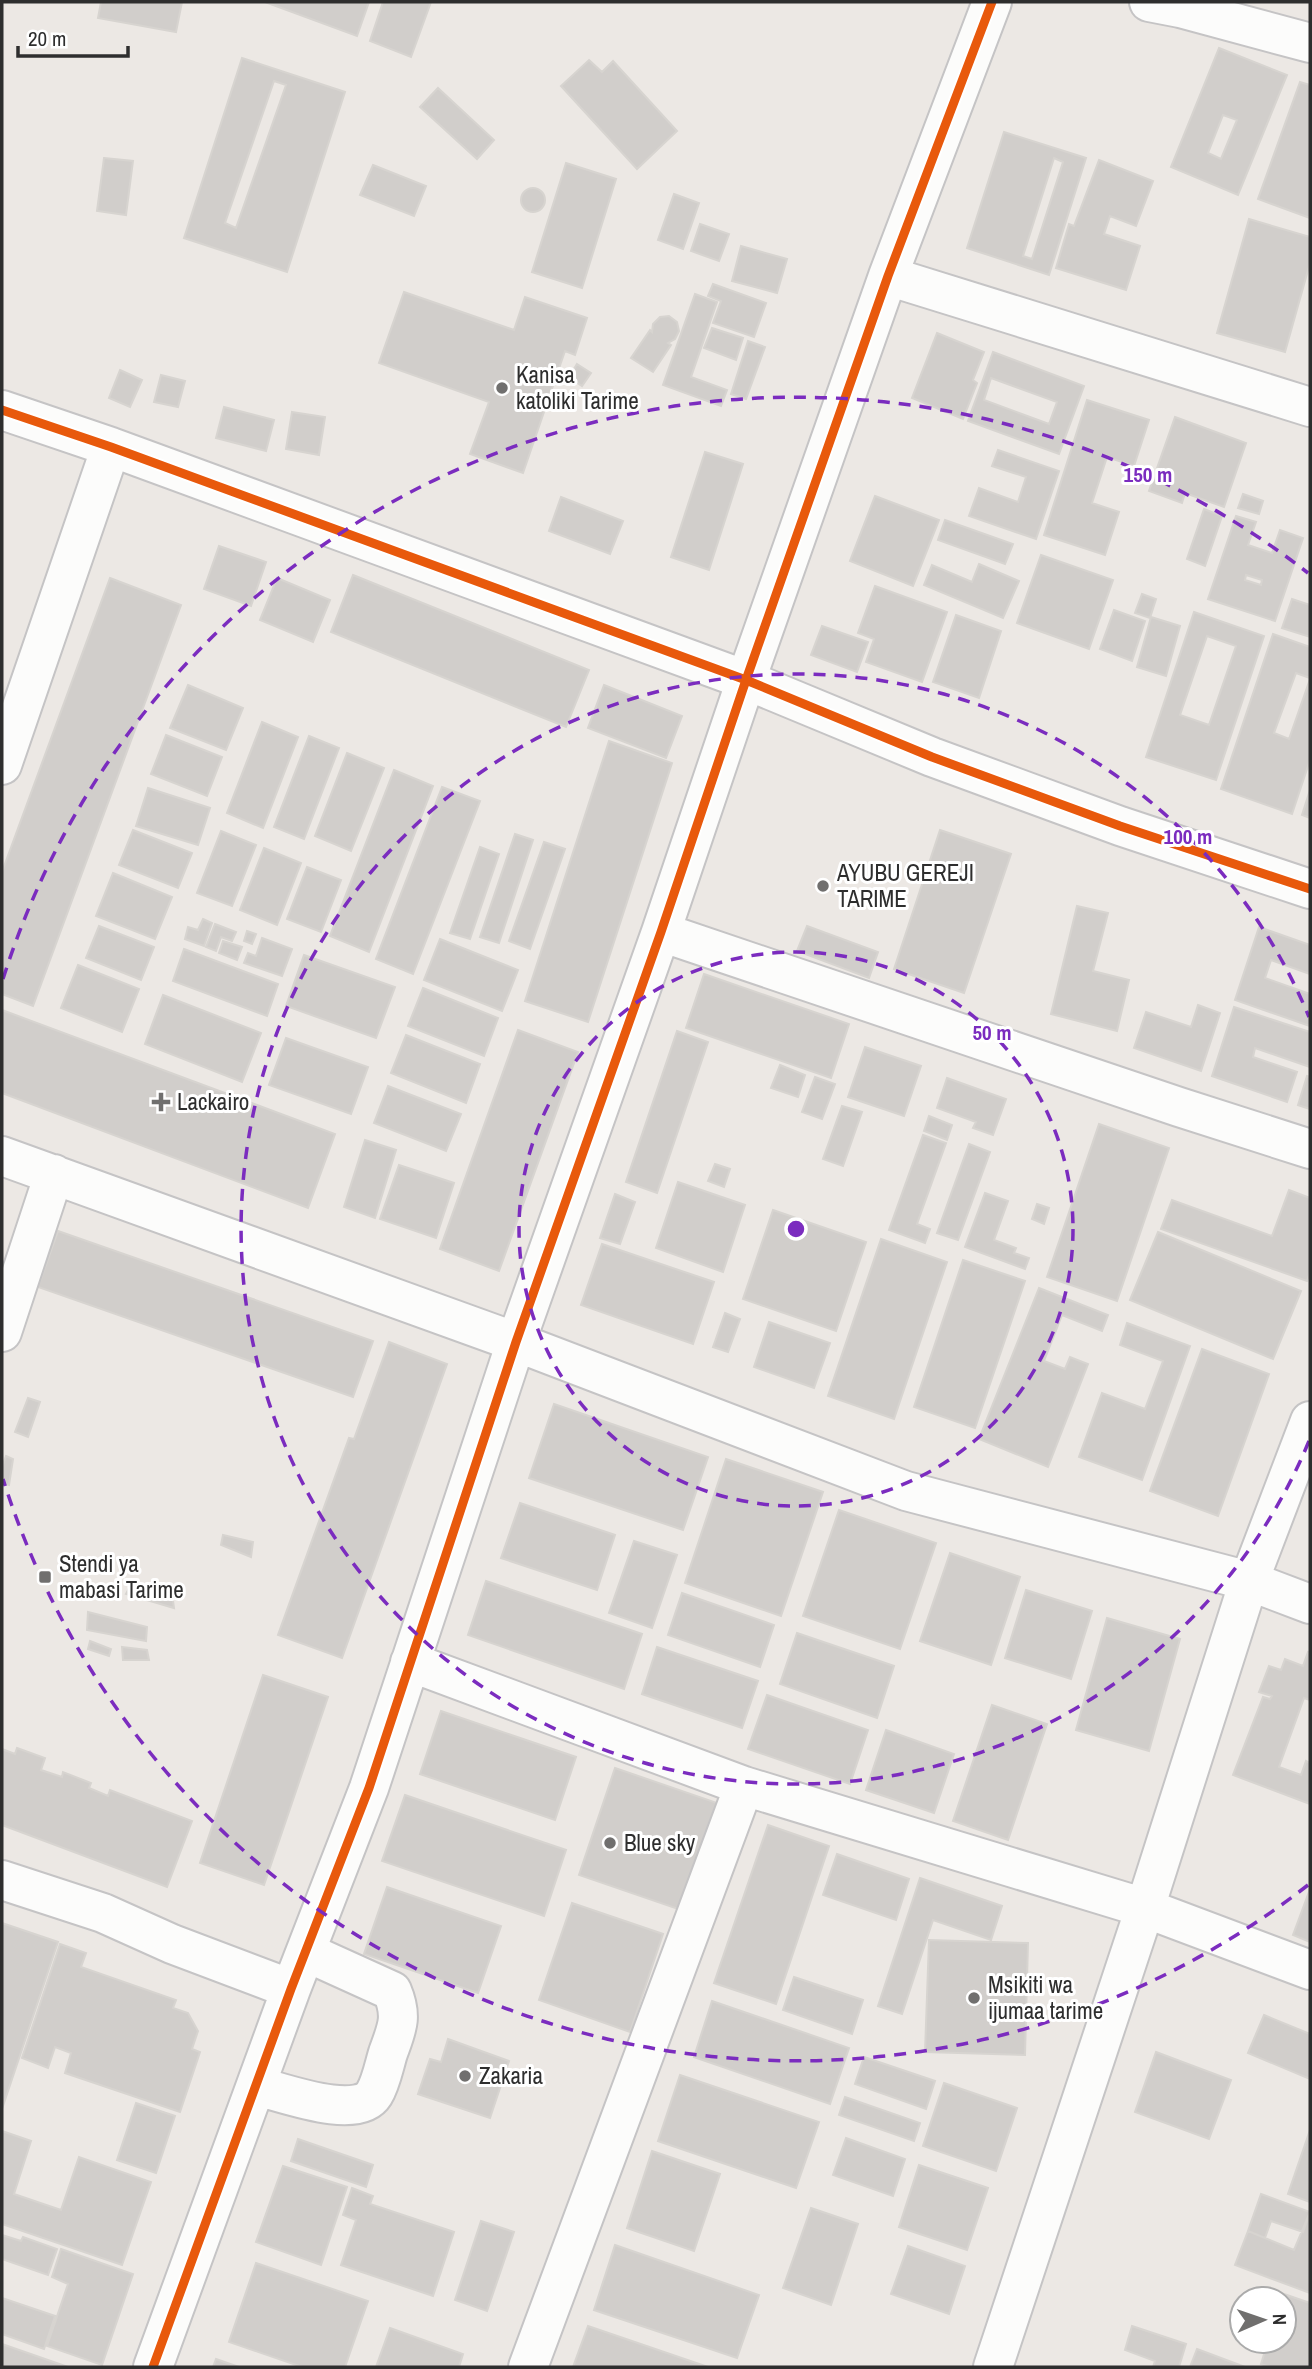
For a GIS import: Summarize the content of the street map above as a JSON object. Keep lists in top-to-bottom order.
{
  "places": {
    "other": [
      "Kanisa katoliki Tarime",
      "AYUBU GEREJI TARIME",
      "Blue sky",
      "Msikiti wa ijumaa tarime",
      "Zakaria"
    ],
    "health": ["Lackairo"],
    "transit": ["Stendi ya mabasi Tarime"]
  },
  "scale_bar": "20 m",
  "north": "right",
  "rings": ["150 m", "100 m", "50 m"]
}
